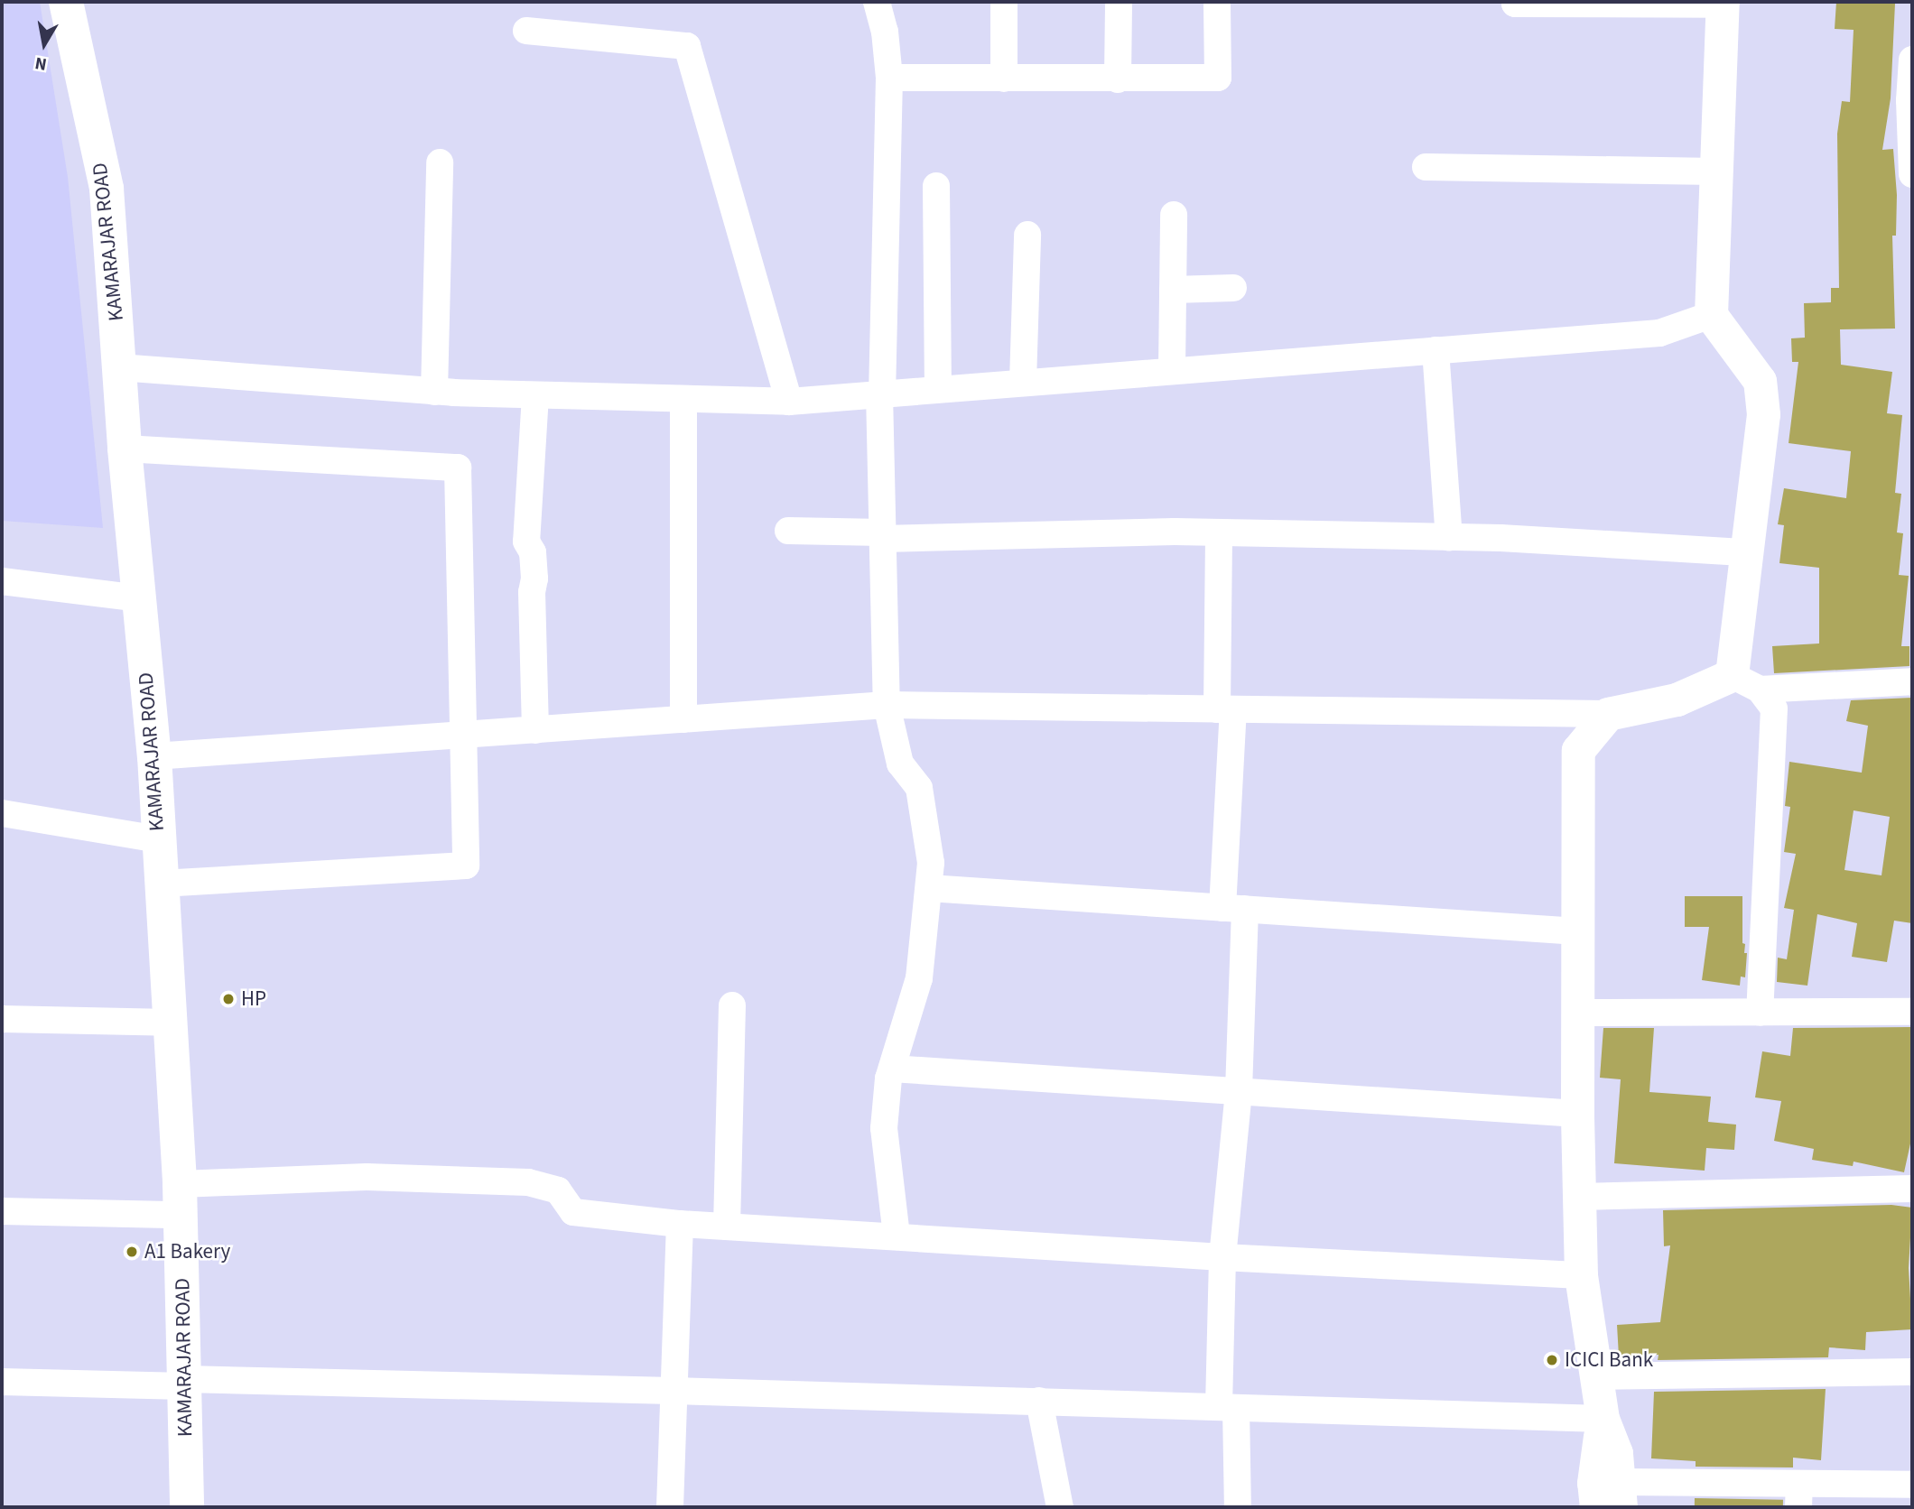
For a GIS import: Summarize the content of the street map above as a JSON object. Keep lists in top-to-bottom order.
{
  "streets": {
    "main road": ["KAMARAJAR ROAD"]
  },
  "places": ["HP", "A1 Bakery", "ICICI Bank"],
  "north": "bottom"
}
